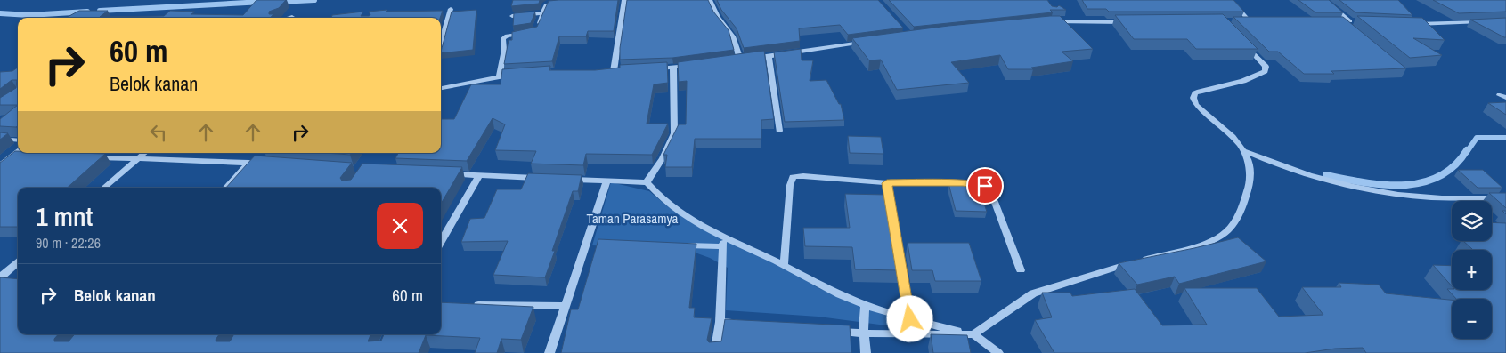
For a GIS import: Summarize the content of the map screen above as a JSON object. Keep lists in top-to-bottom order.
{
  "parks": ["Taman Parasamya"],
  "page": {
    "turn": ["60 m", "Belok kanan"],
    "heading": ["1 mnt", "90 m · 22:26"],
    "map_buttons": ["+", "−"],
    "list": [
      {
        "name": "Belok kanan",
        "value": "60 m"
      }
    ]
  }
}
